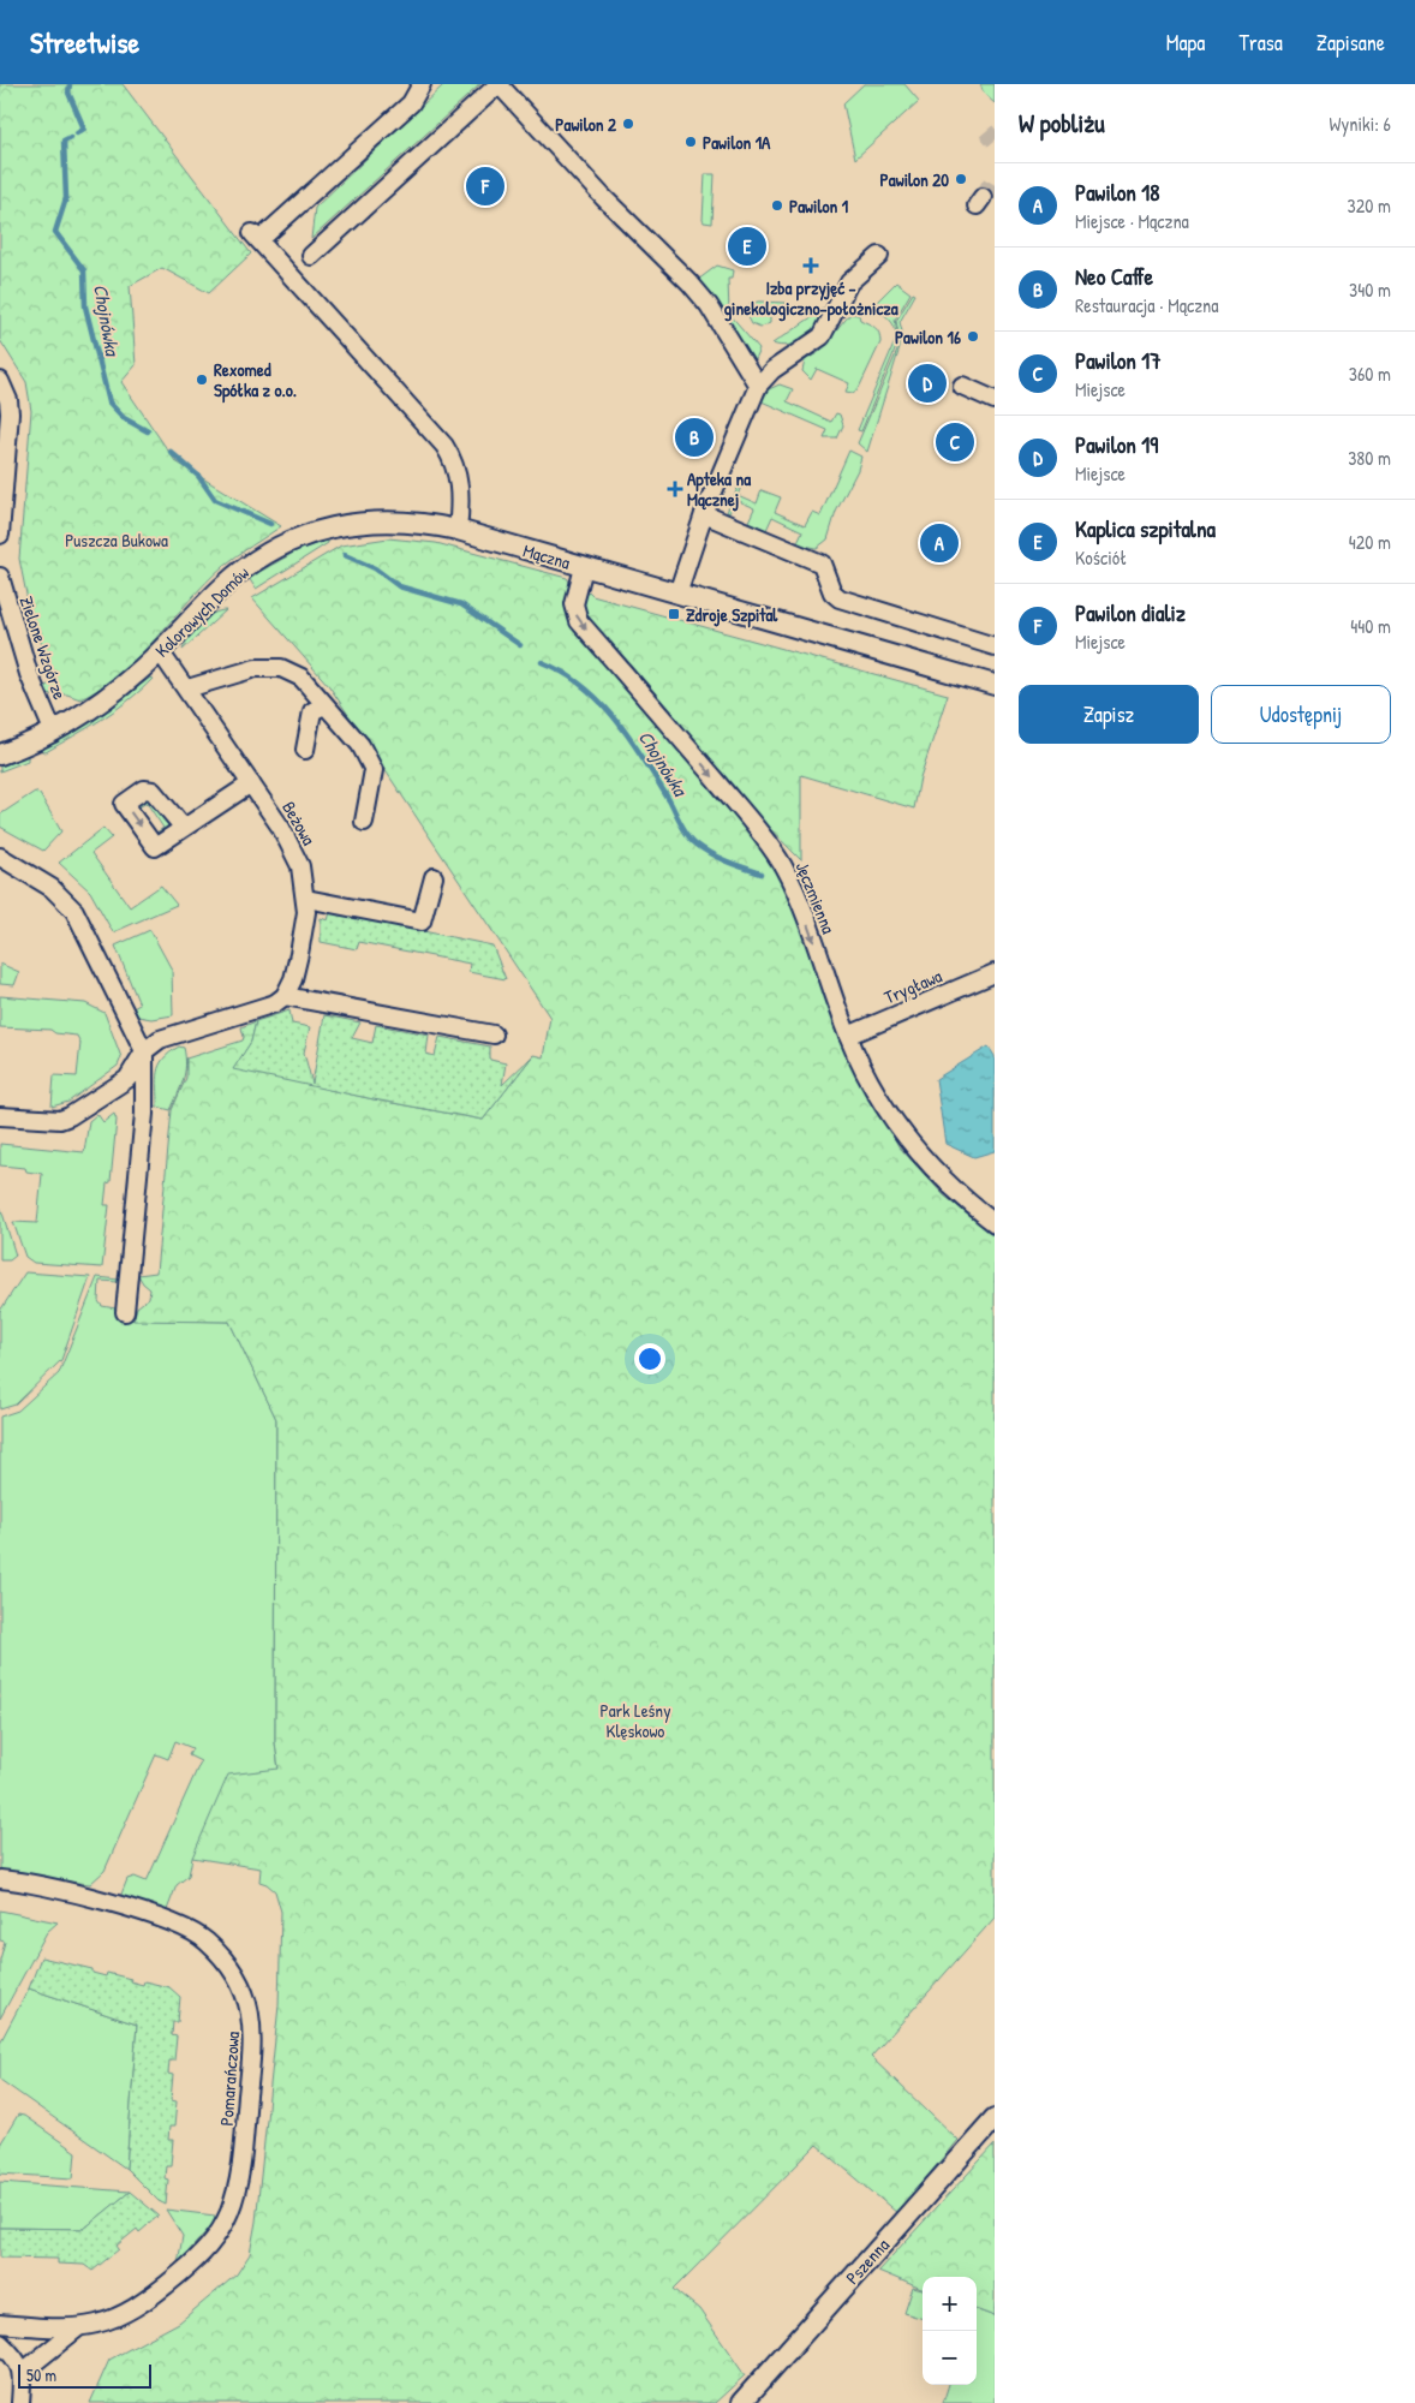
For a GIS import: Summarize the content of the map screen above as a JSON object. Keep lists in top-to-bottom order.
{
  "streets": {
    "street": [
      "Mączna",
      "Kolorowych Domów",
      "Zielone Wzgórze",
      "Beżowa",
      "Jęczmienna",
      "Trygława",
      "Pomarańczowa",
      "Pszenna"
    ]
  },
  "crossings": [
    ["Mączna", "Kolorowych Domów"],
    ["Mączna", "Jęczmienna"],
    ["Kolorowych Domów", "Zielone Wzgórze"],
    ["Kolorowych Domów", "Beżowa"],
    ["Jęczmienna", "Trygława"]
  ],
  "one_way": ["Jęczmienna"],
  "water": ["Chojnówka"],
  "parks": ["Puszcza Bukowa", "Park Leśny Klęskowo"],
  "places": {
    "other": [
      "Pawilon 2",
      "Pawilon 1A",
      "Pawilon 20",
      "Pawilon 1",
      "Pawilon 16",
      "Rexomed Spółka z o.o."
    ],
    "health": ["Izba przyjęć - ginekologiczno-położnicza", "Apteka na Mącznej"],
    "transit": ["Zdroje Szpital"]
  },
  "scale_bar": "50 m",
  "page": {
    "header": "Streetwise",
    "nav": ["Mapa", "Trasa", "Zapisane"],
    "heading": ["W pobliżu", "Wyniki: 6"],
    "list": [
      {
        "mark": "A",
        "name": "Pawilon 18",
        "note": "Miejsce · Mączna",
        "value": "320 m"
      },
      {
        "mark": "B",
        "name": "Neo Caffe",
        "note": "Restauracja · Mączna",
        "value": "340 m"
      },
      {
        "mark": "C",
        "name": "Pawilon 17",
        "note": "Miejsce",
        "value": "360 m"
      },
      {
        "mark": "D",
        "name": "Pawilon 19",
        "note": "Miejsce",
        "value": "380 m"
      },
      {
        "mark": "E",
        "name": "Kaplica szpitalna",
        "note": "Kościół",
        "value": "420 m"
      },
      {
        "mark": "F",
        "name": "Pawilon dializ",
        "note": "Miejsce",
        "value": "440 m"
      }
    ],
    "pins": [
      "F",
      "E",
      "D",
      "B",
      "C",
      "A"
    ],
    "buttons": ["Zapisz", "Udostępnij"],
    "map_buttons": ["+", "−"],
    "scale": "50 m"
  }
}
